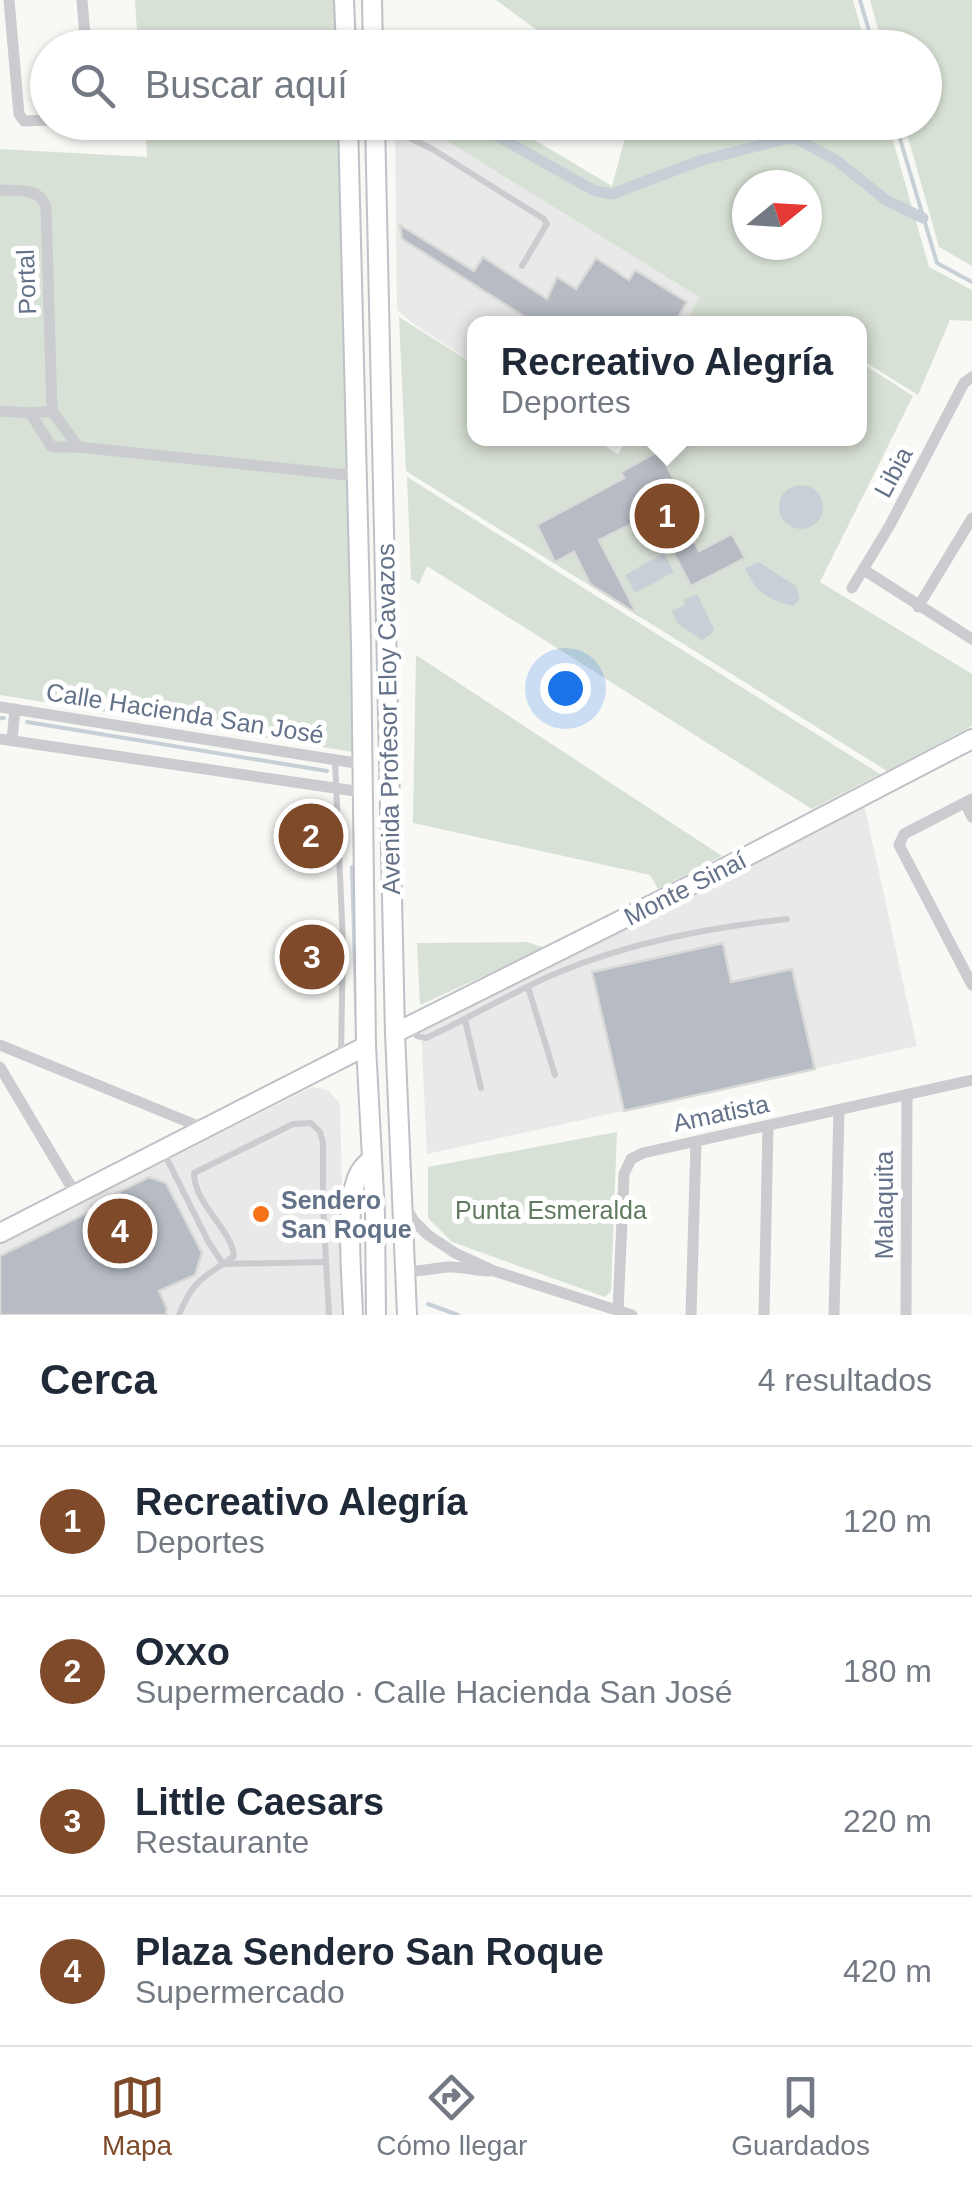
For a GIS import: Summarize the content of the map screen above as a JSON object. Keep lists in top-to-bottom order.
{
  "streets": {
    "main road": ["Avenida Profesor Eloy Cavazos", "Monte Sinaí"],
    "street": [
      "Portal",
      "Libia",
      "Calle Hacienda San José",
      "Amatista",
      "Malaquita"
    ]
  },
  "crossings": [
    ["Calle Hacienda San José", "Avenida Profesor Eloy Cavazos"],
    ["Avenida Profesor Eloy Cavazos", "Monte Sinaí"],
    ["Amatista", "Malaquita"]
  ],
  "parks": ["Punta Esmeralda"],
  "places": ["Sendero San Roque"],
  "north": "right",
  "page": {
    "search": "Buscar aquí",
    "popup": ["Recreativo Alegría", "Deportes"],
    "pins": [
      "1",
      "2",
      "3",
      "4"
    ],
    "heading": ["Cerca", "4 resultados"],
    "list": [
      {
        "mark": "1",
        "name": "Recreativo Alegría",
        "note": "Deportes",
        "value": "120 m"
      },
      {
        "mark": "2",
        "name": "Oxxo",
        "note": "Supermercado · Calle Hacienda San José",
        "value": "180 m"
      },
      {
        "mark": "3",
        "name": "Little Caesars",
        "note": "Restaurante",
        "value": "220 m"
      },
      {
        "mark": "4",
        "name": "Plaza Sendero San Roque",
        "note": "Supermercado",
        "value": "420 m"
      }
    ],
    "nav": ["Mapa", "Cómo llegar", "Guardados"]
  }
}
